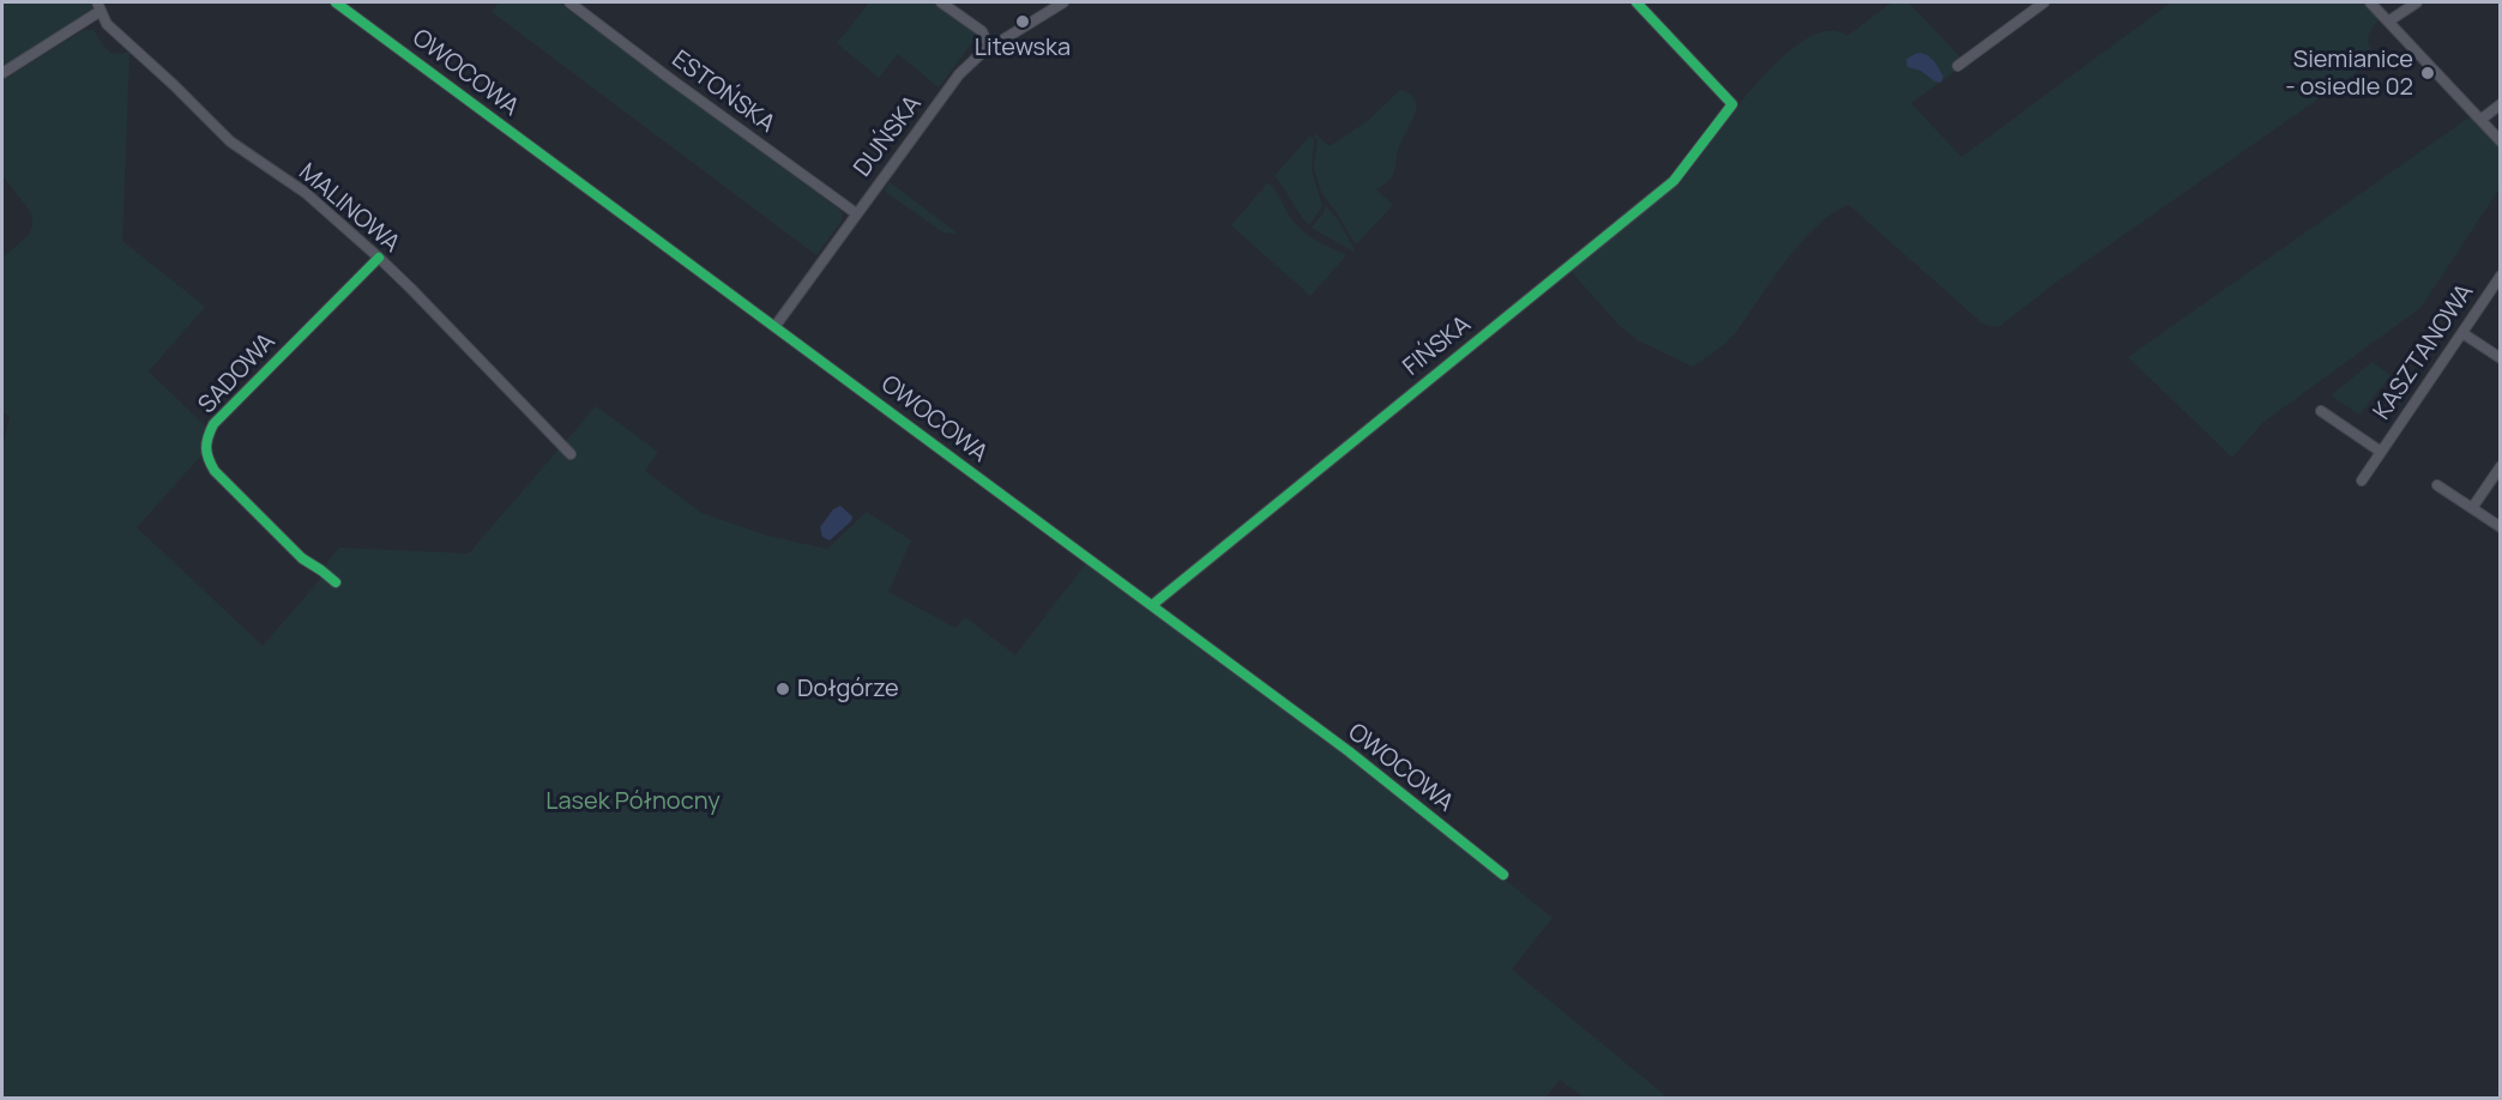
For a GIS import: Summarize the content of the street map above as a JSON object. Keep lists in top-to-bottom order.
{
  "streets": {
    "street": [
      "OWOCOWA",
      "ESTOŃSKA",
      "DUŃSKA",
      "MALINOWA",
      "FIŃSKA",
      "KASZTANOWA",
      "SADOWA"
    ]
  },
  "crossings": [
    ["OWOCOWA", "DUŃSKA"],
    ["OWOCOWA", "FIŃSKA"],
    ["ESTOŃSKA", "DUŃSKA"],
    ["MALINOWA", "SADOWA"]
  ],
  "parks": ["Lasek Północny"],
  "places": ["Litewska", "Siemianice - osiedle 02", "Dołgórze"]
}
